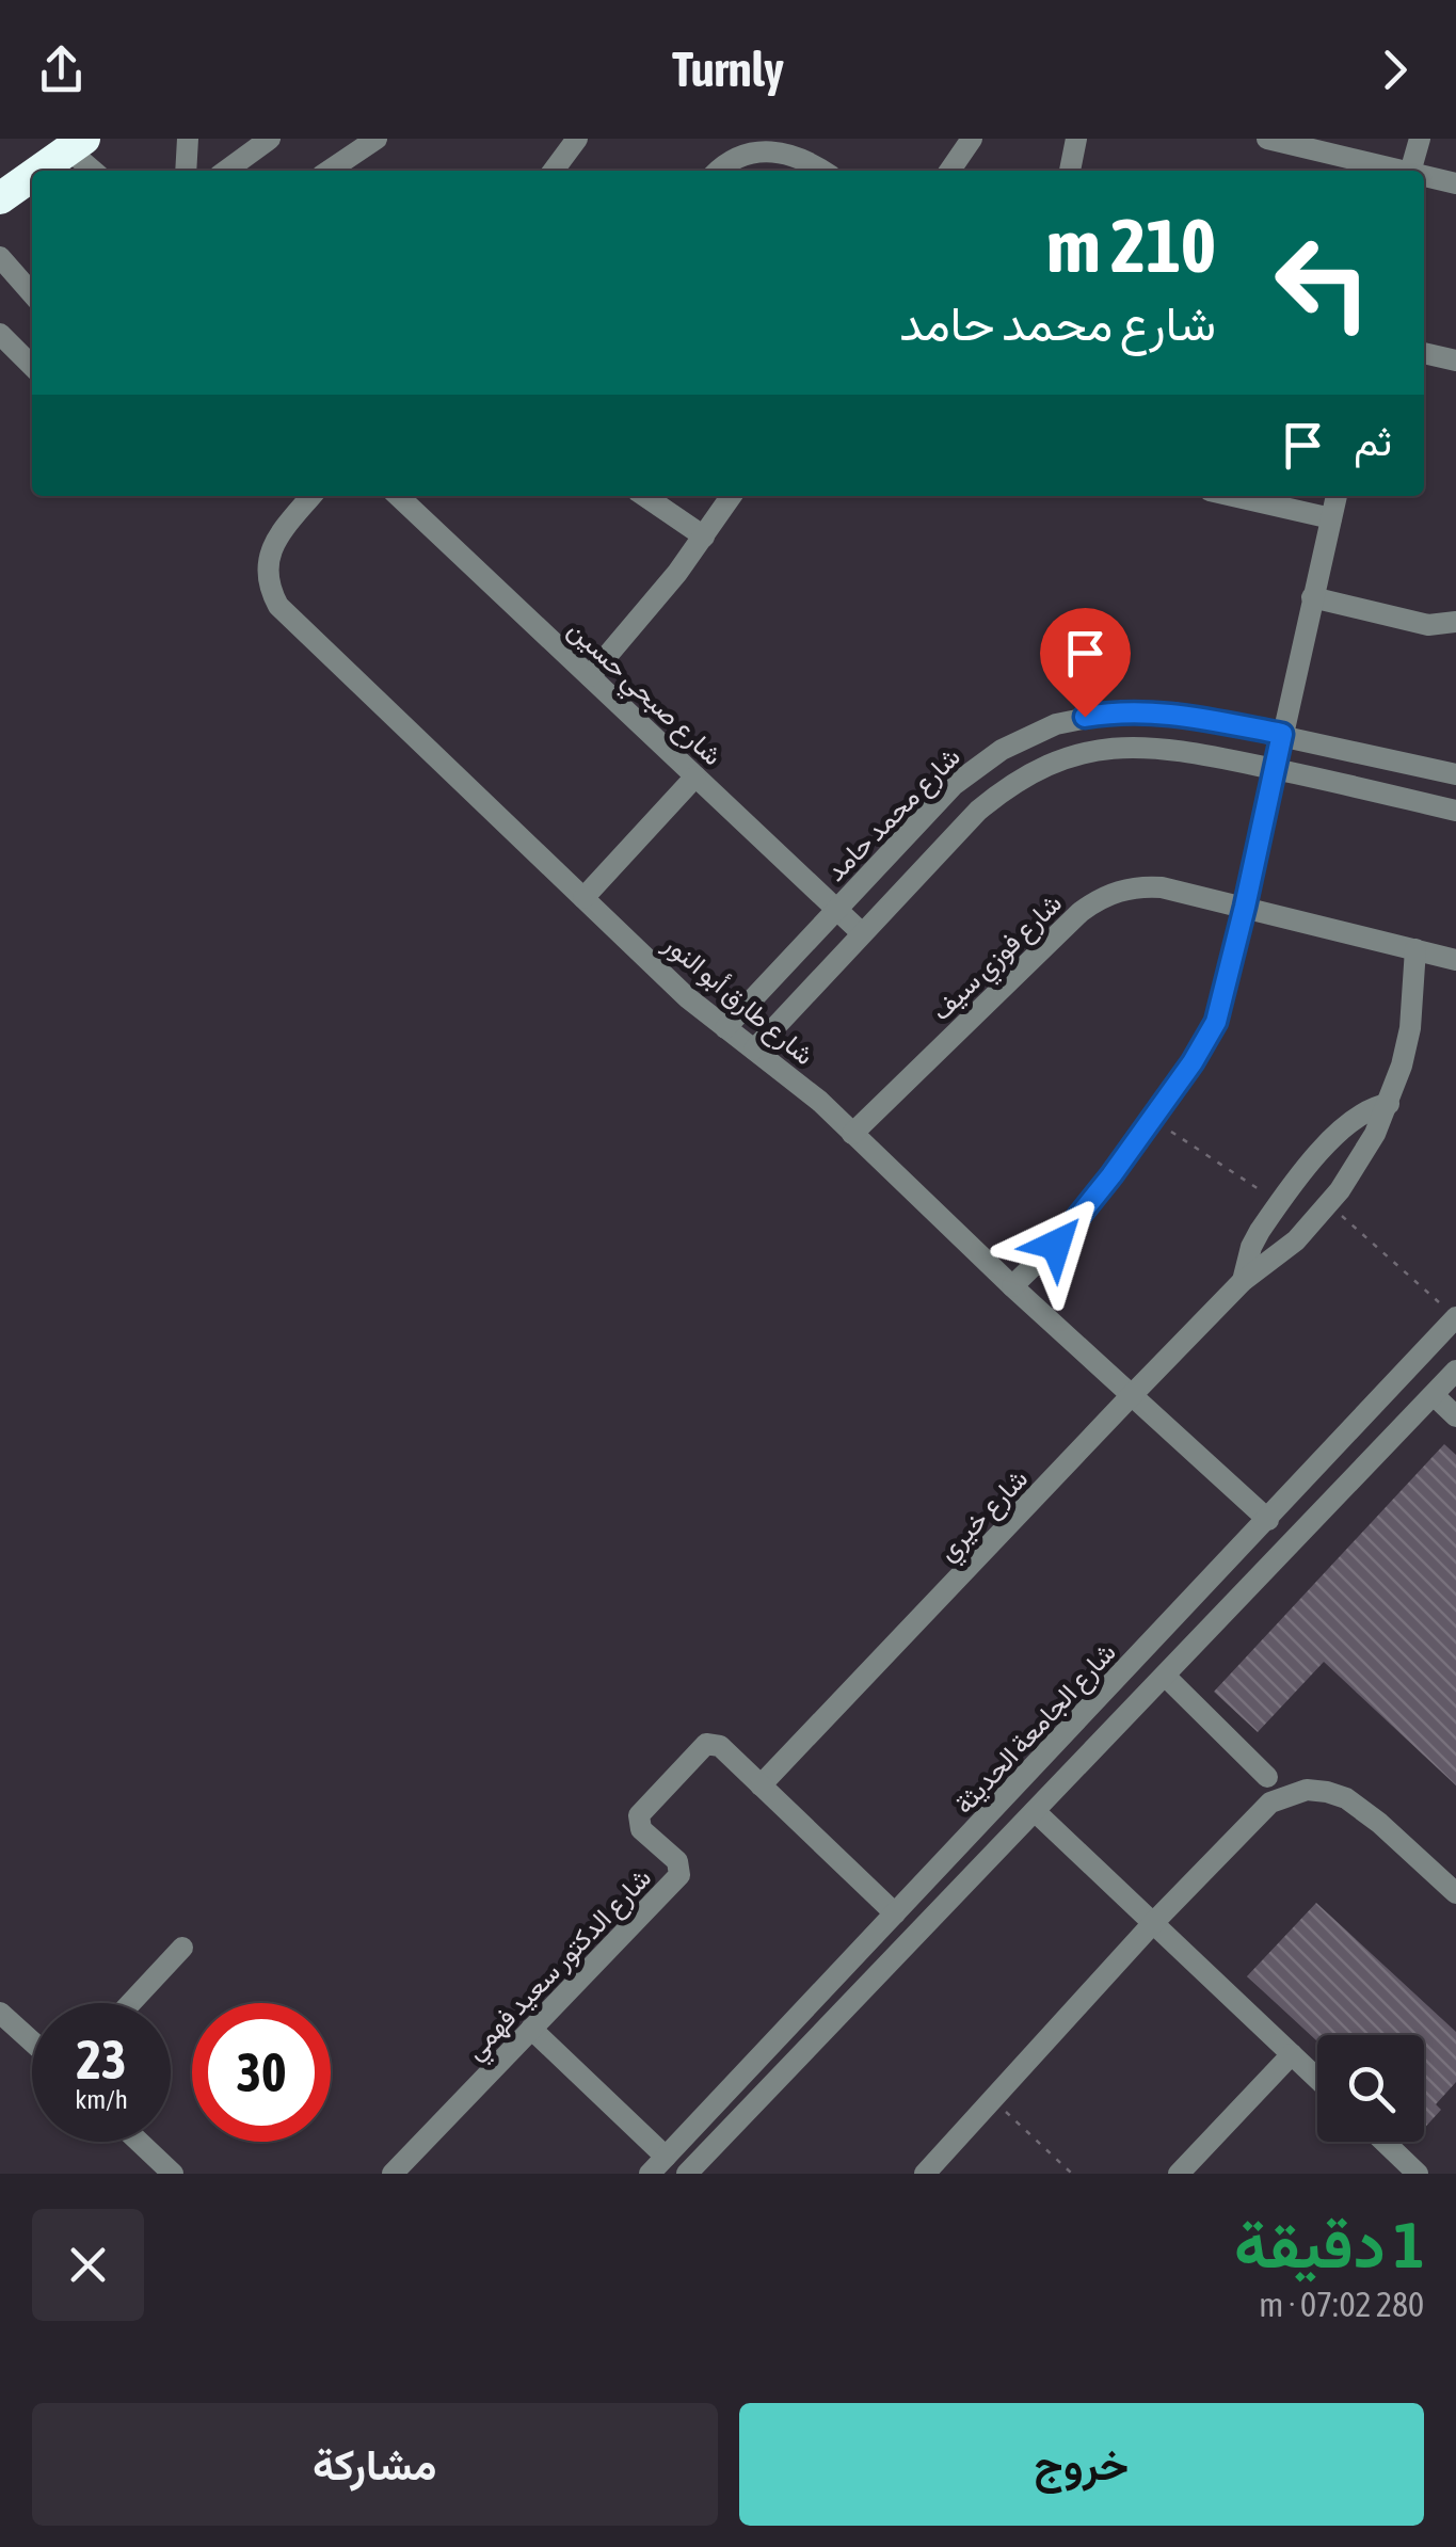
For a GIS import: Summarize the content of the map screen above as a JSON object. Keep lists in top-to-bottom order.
{
  "streets": {
    "street": [
      "شارع صبحي حسين",
      "شارع محمد حامد",
      "شارع فوزي سيف",
      "شارع طارق أبو النور",
      "شارع خيري",
      "شارع الجامعة الحديثة",
      "شارع الدكتور سعيد فهمي"
    ]
  },
  "crossings": [
    ["شارع صبحي حسين", "شارع محمد حامد"],
    ["شارع محمد حامد", "شارع طارق أبو النور"],
    ["شارع فوزي سيف", "شارع طارق أبو النور"],
    ["شارع فوزي سيف", "شارع خيري"],
    ["شارع طارق أبو النور", "شارع خيري"],
    ["شارع طارق أبو النور", "شارع الجامعة الحديثة"],
    ["شارع خيري", "شارع الدكتور سعيد فهمي"]
  ],
  "page": {
    "header": "Turnly",
    "turn": ["210 m", "شارع محمد حامد"],
    "then": "ثم",
    "speed": "23 km/h",
    "limit": "30",
    "heading": ["1 دقيقة", "280 m · 07:02"],
    "buttons": ["خروج", "مشاركة"]
  }
}
